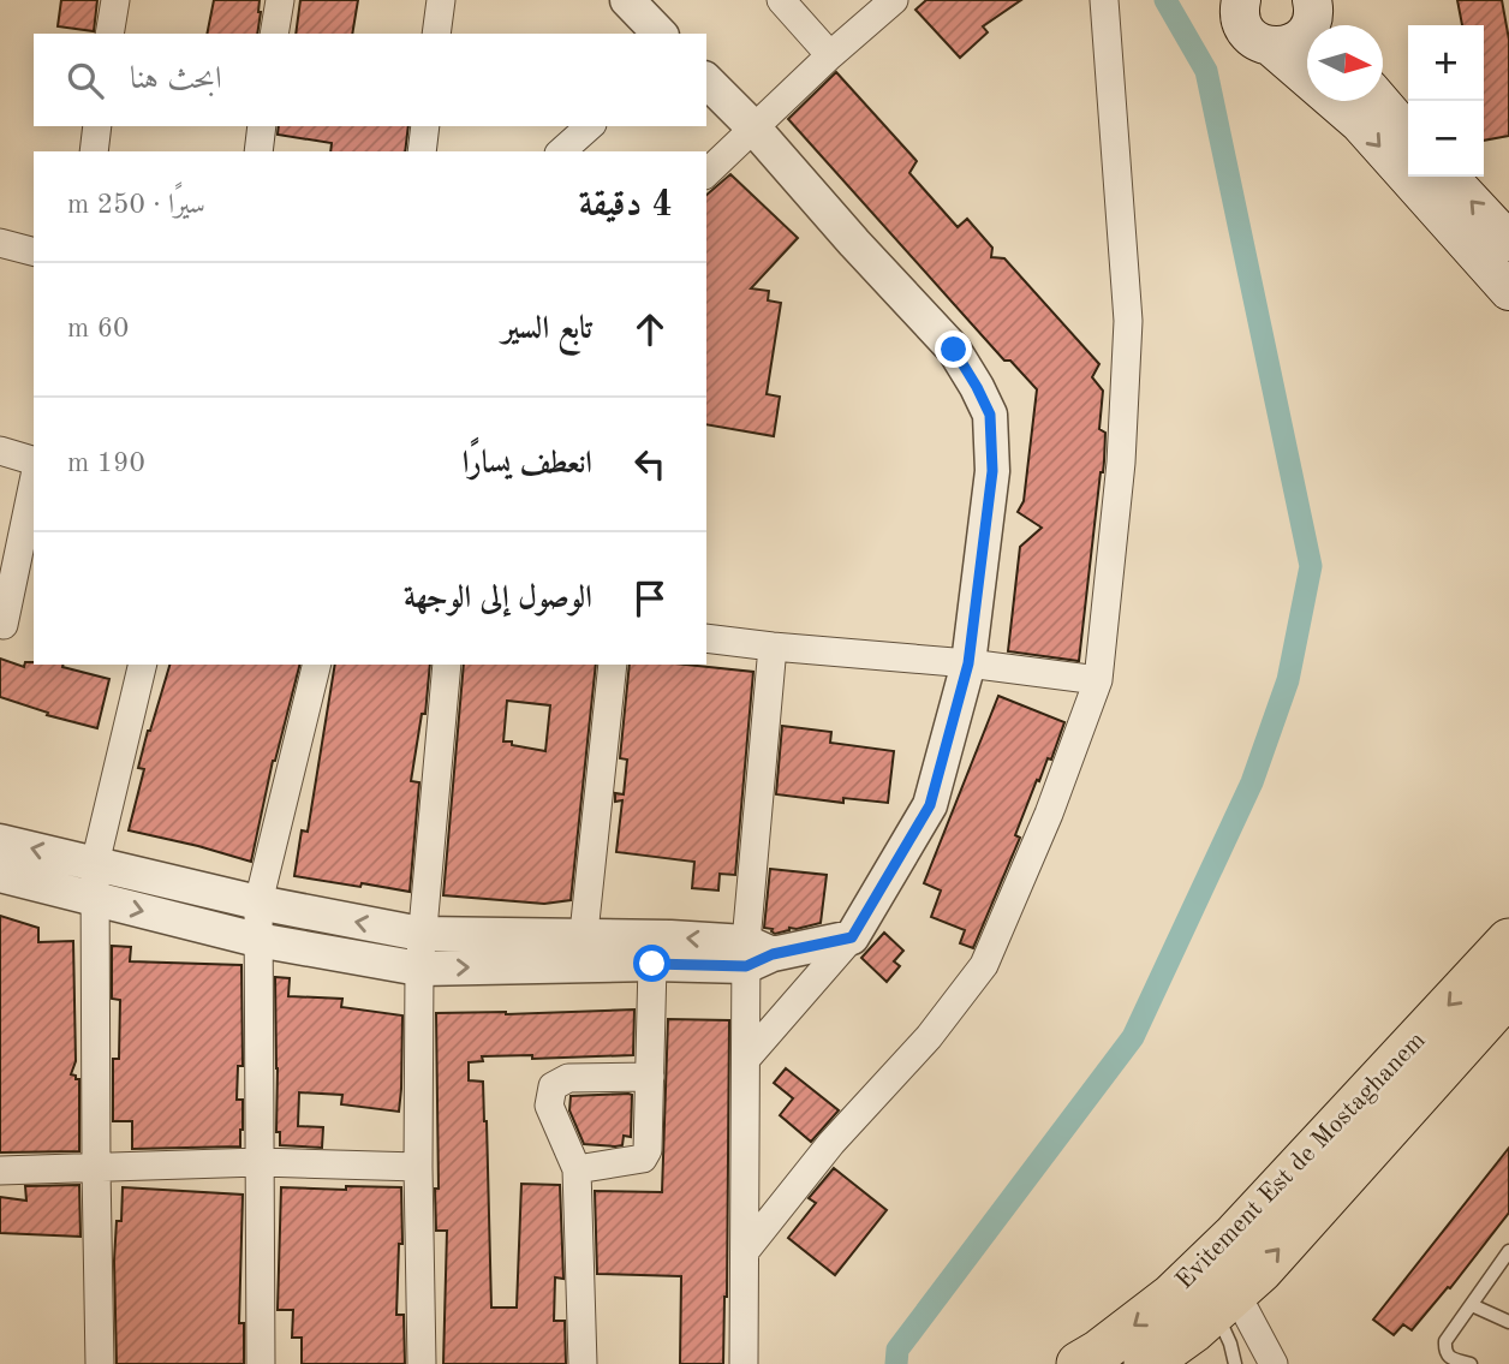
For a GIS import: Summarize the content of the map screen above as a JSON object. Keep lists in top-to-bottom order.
{
  "streets": {
    "highway": ["Evitement Est de Mostaghanem"]
  },
  "north": "right",
  "page": {
    "map_buttons": ["+", "−"],
    "search": "ابحث هنا",
    "heading": ["4 دقيقة", "سيرًا · 250 m"],
    "list": [
      ["تابع السير", "60 m"],
      ["انعطف يسارًا", "190 m"],
      "الوصول إلى الوجهة"
    ]
  }
}
